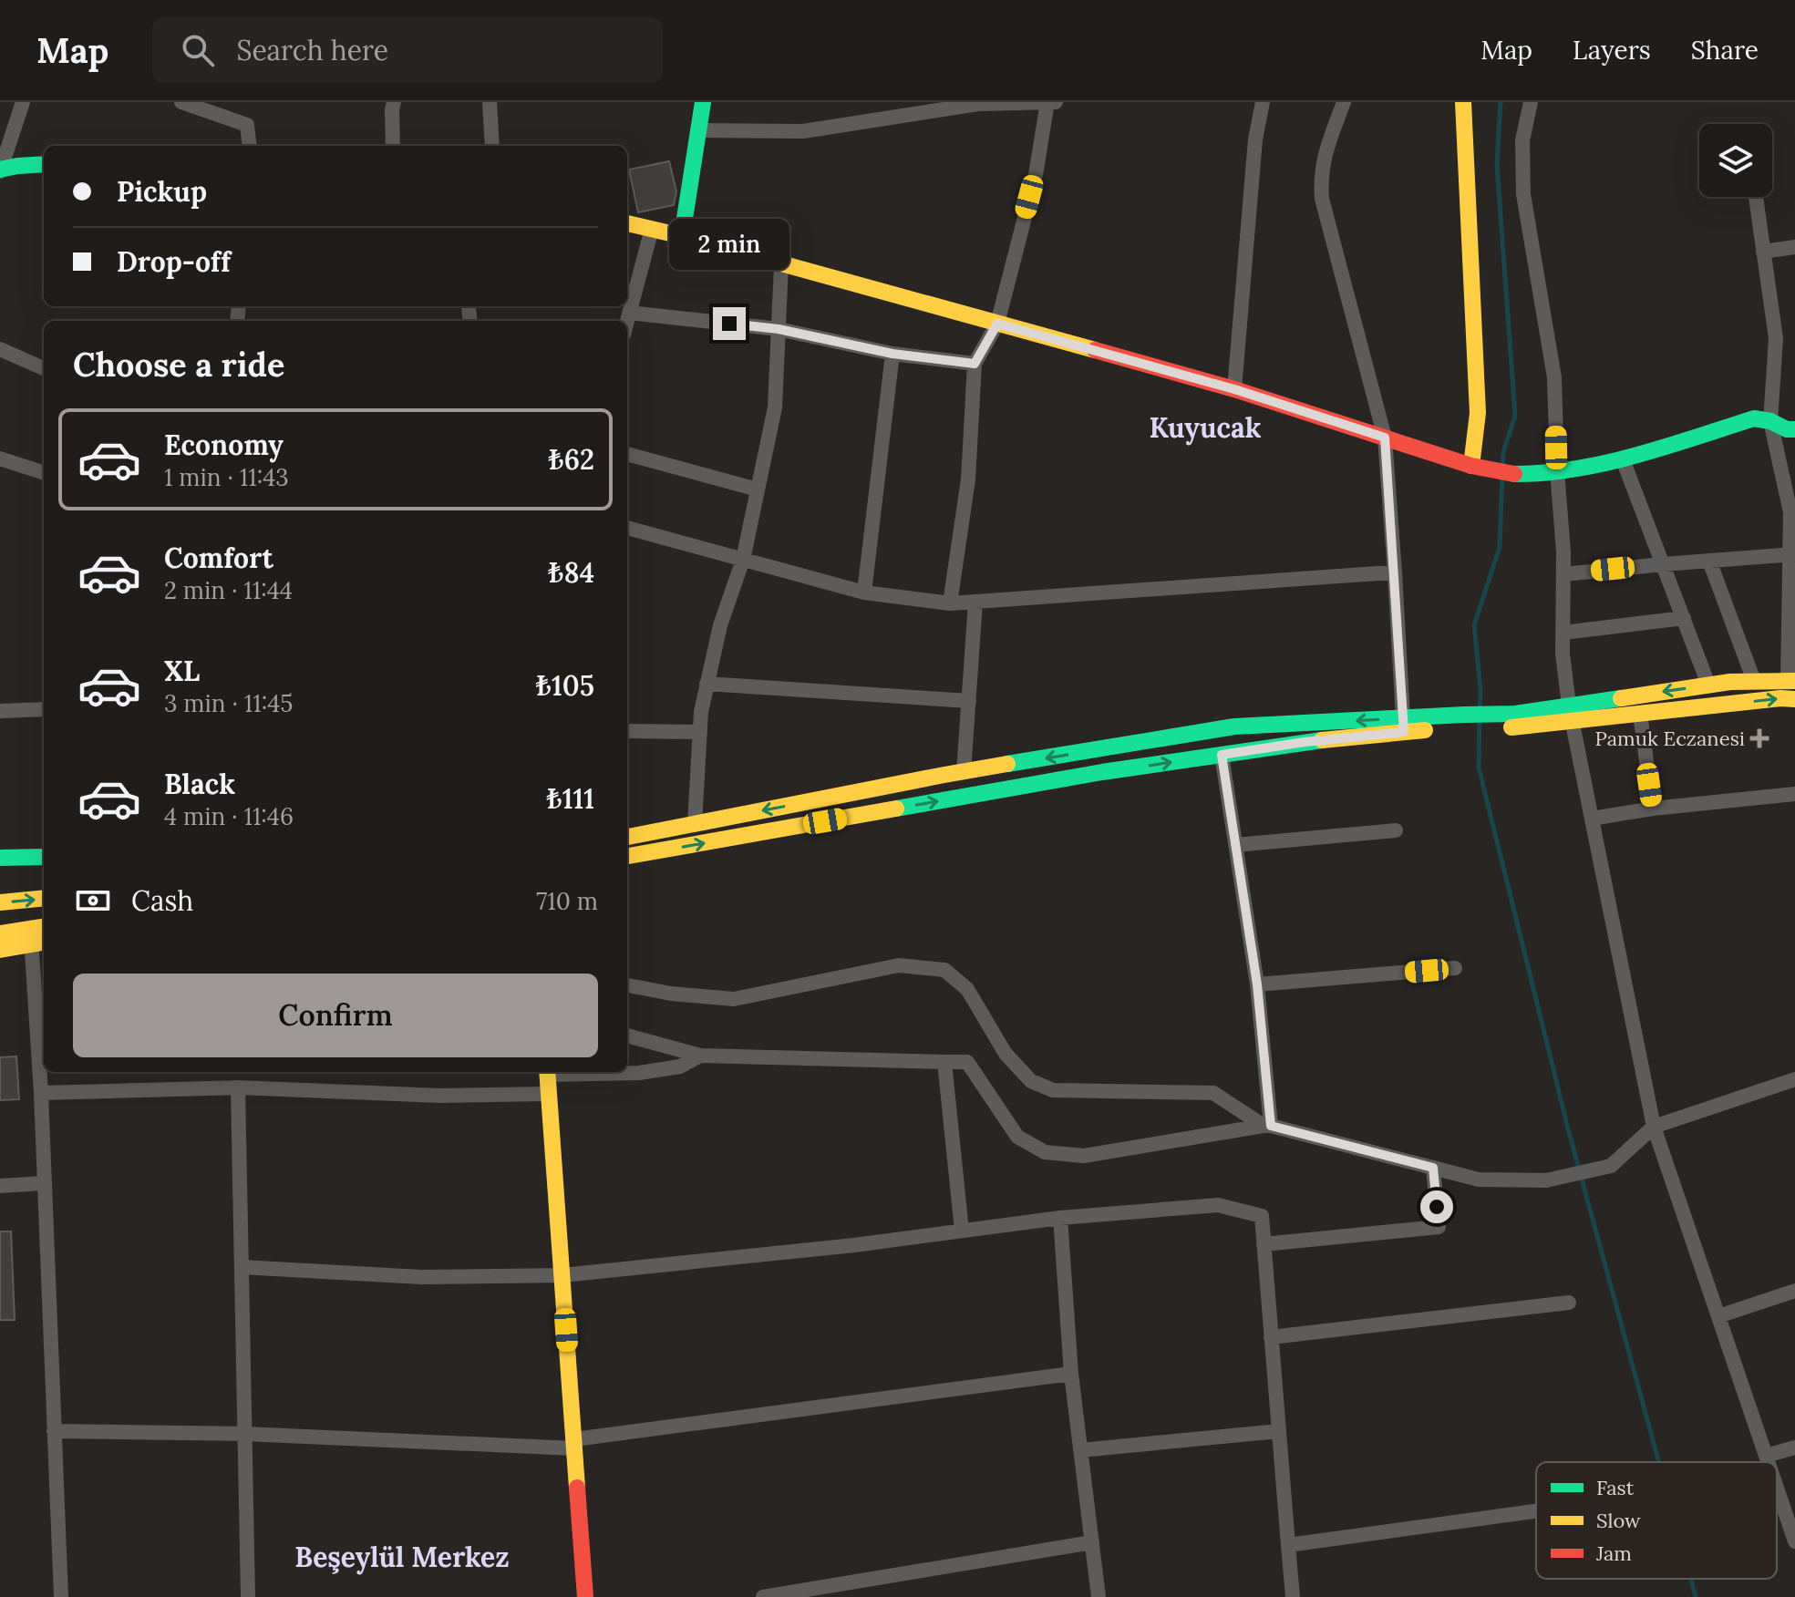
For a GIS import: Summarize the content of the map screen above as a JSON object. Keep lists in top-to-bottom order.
{
  "districts": ["Kuyucak", "Beşeylül Merkez"],
  "places": {
    "health": ["Pamuk Eczanesi"]
  },
  "legend": ["Fast", "Slow", "Jam"],
  "page": {
    "header": "Map",
    "search": "Search here",
    "nav": ["Map", "Layers", "Share"],
    "banner": ["Pickup", "Drop-off"],
    "bubble": "2 min",
    "heading": "Choose a ride",
    "list": [
      {
        "name": "Economy",
        "note": "1 min · 11:43",
        "value": "₺62"
      },
      {
        "name": "Comfort",
        "note": "2 min · 11:44",
        "value": "₺84"
      },
      {
        "name": "XL",
        "note": "3 min · 11:45",
        "value": "₺105"
      },
      {
        "name": "Black",
        "note": "4 min · 11:46",
        "value": "₺111"
      }
    ],
    "pay": ["Cash", "710 m"],
    "buttons": "Confirm"
  }
}
